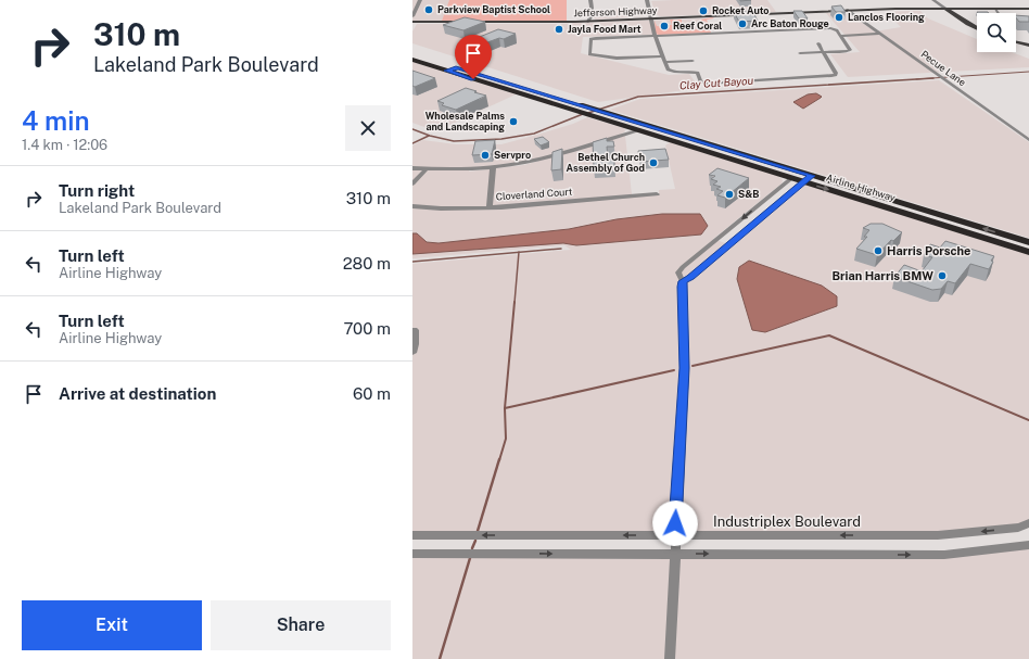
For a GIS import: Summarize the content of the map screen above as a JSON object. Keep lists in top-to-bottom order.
{
  "streets": {
    "highway": ["Airline Highway"],
    "main road": ["Jefferson Highway"],
    "street": ["Pecue Lane", "Cloverland Court", "Industriplex Boulevard"]
  },
  "crossings": [
    ["Jefferson Highway", "Pecue Lane"]
  ],
  "water": ["Clay Cut Bayou"],
  "places": [
    "Parkview Baptist School",
    "Rocket Auto",
    "Lanclos Flooring",
    "Arc Baton Rouge",
    "Reef Coral",
    "Jayla Food Mart",
    "Wholesale Palms and Landscaping",
    "Servpro",
    "Bethel Church Assembly of God",
    "S&B",
    "Harris Porsche",
    "Brian Harris BMW"
  ],
  "page": {
    "turn": ["310 m", "Lakeland Park Boulevard"],
    "heading": ["4 min", "1.4 km · 12:06"],
    "list": [
      {
        "name": "Turn right",
        "note": "Lakeland Park Boulevard",
        "value": "310 m"
      },
      {
        "name": "Turn left",
        "note": "Airline Highway",
        "value": "280 m"
      },
      {
        "name": "Turn left",
        "note": "Airline Highway",
        "value": "700 m"
      },
      {
        "name": "Arrive at destination",
        "value": "60 m"
      }
    ],
    "buttons": ["Exit", "Share"]
  }
}
